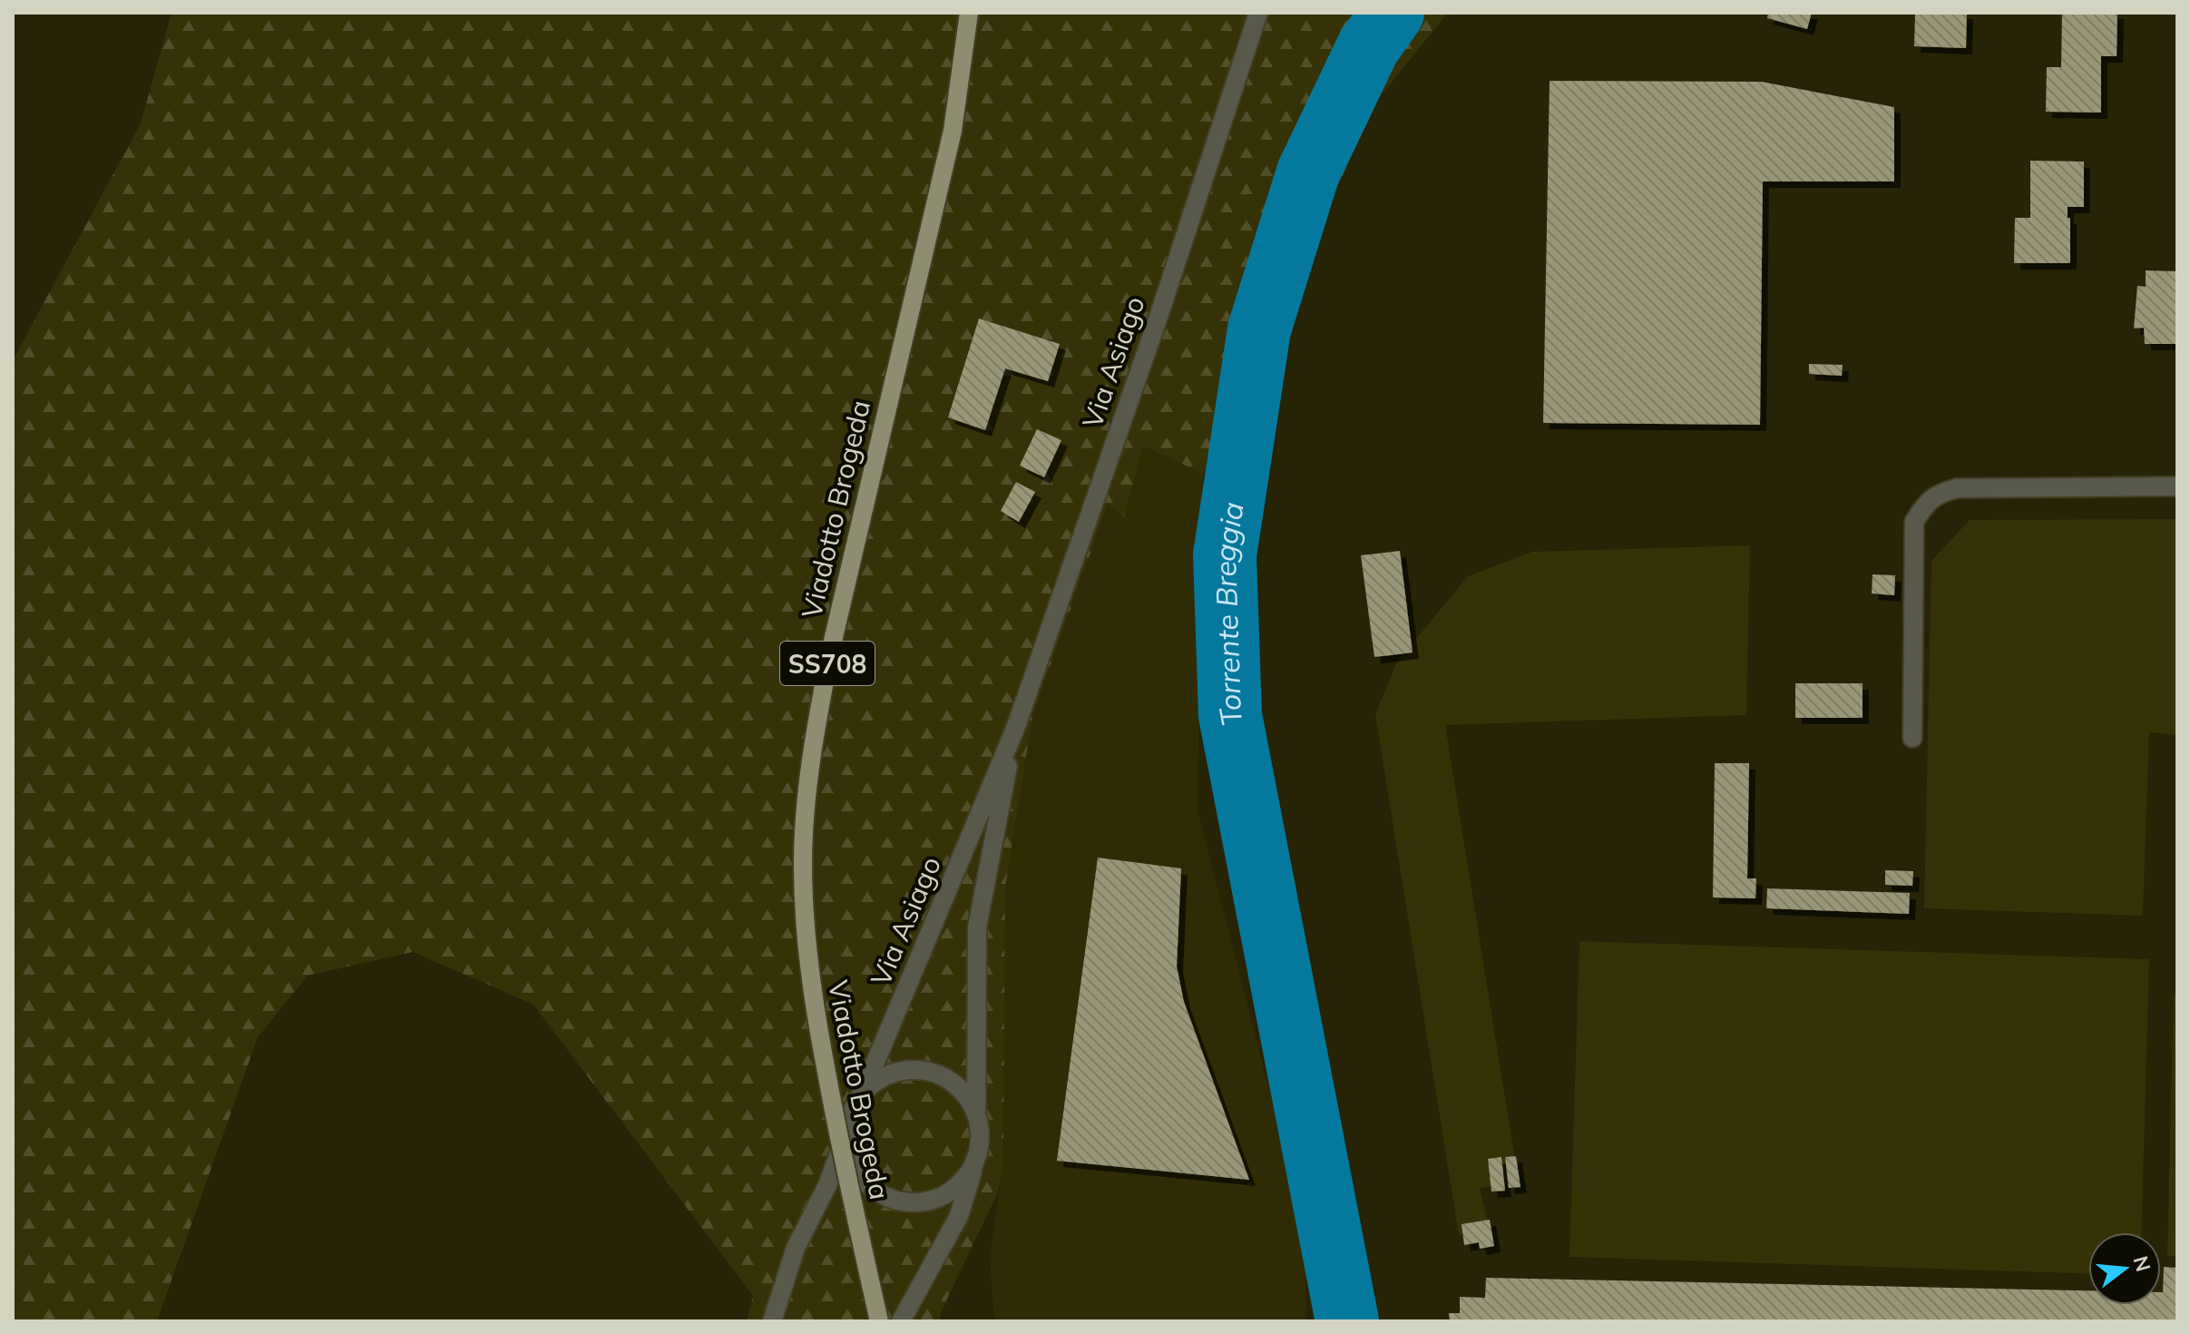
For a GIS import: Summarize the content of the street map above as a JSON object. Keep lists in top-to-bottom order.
{
  "streets": {
    "main road": ["Viadotto Brogeda", "SS708"],
    "street": ["Via Asiago"]
  },
  "water": ["Torrente Breggia"],
  "north": "right"
}
